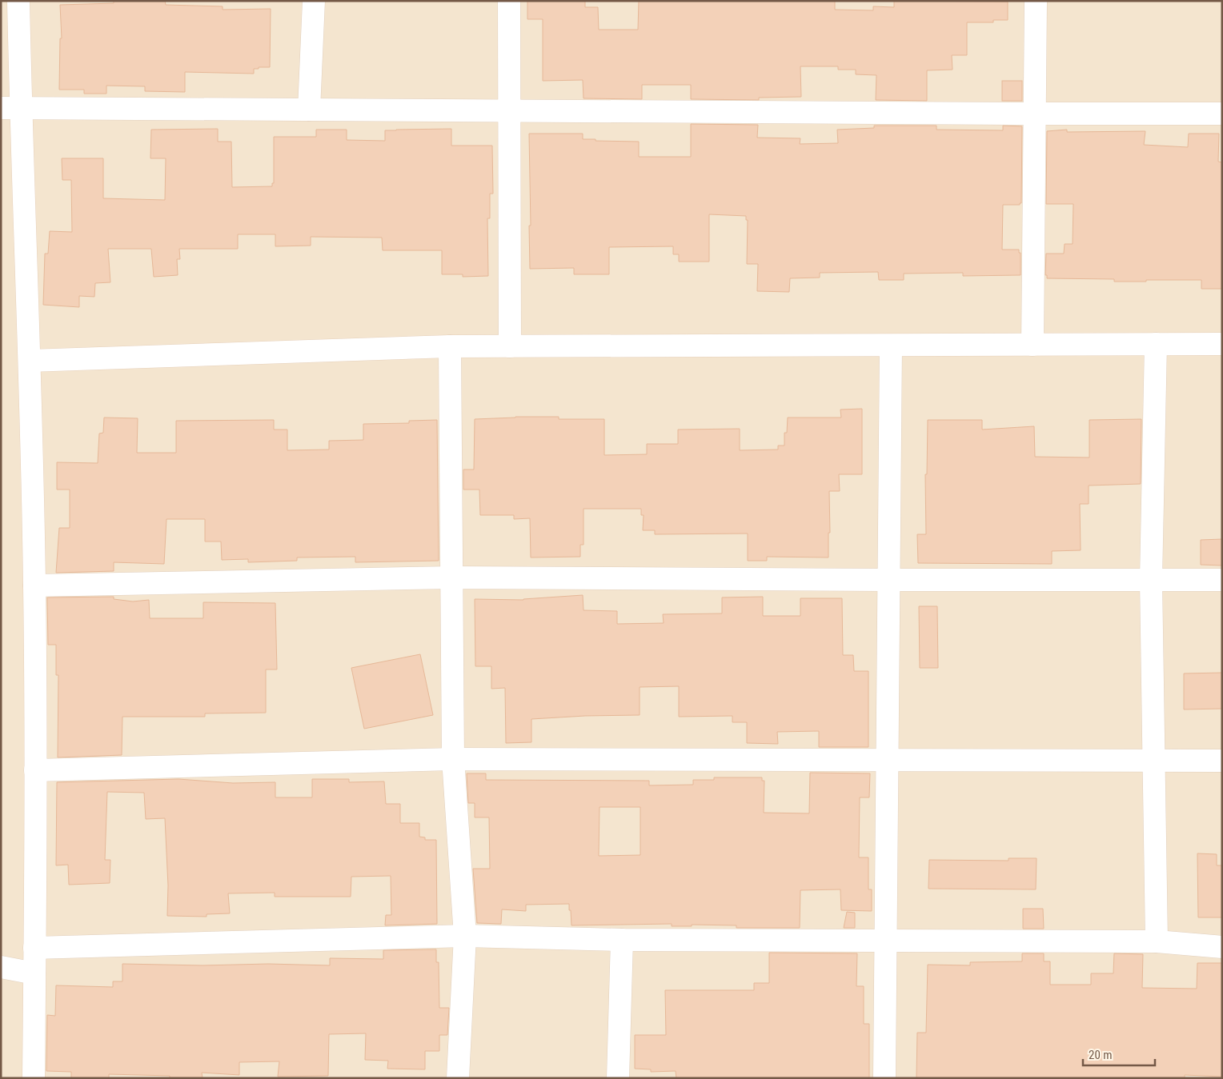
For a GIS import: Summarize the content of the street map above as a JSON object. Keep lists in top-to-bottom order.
{
  "scale_bar": "20 m"
}
